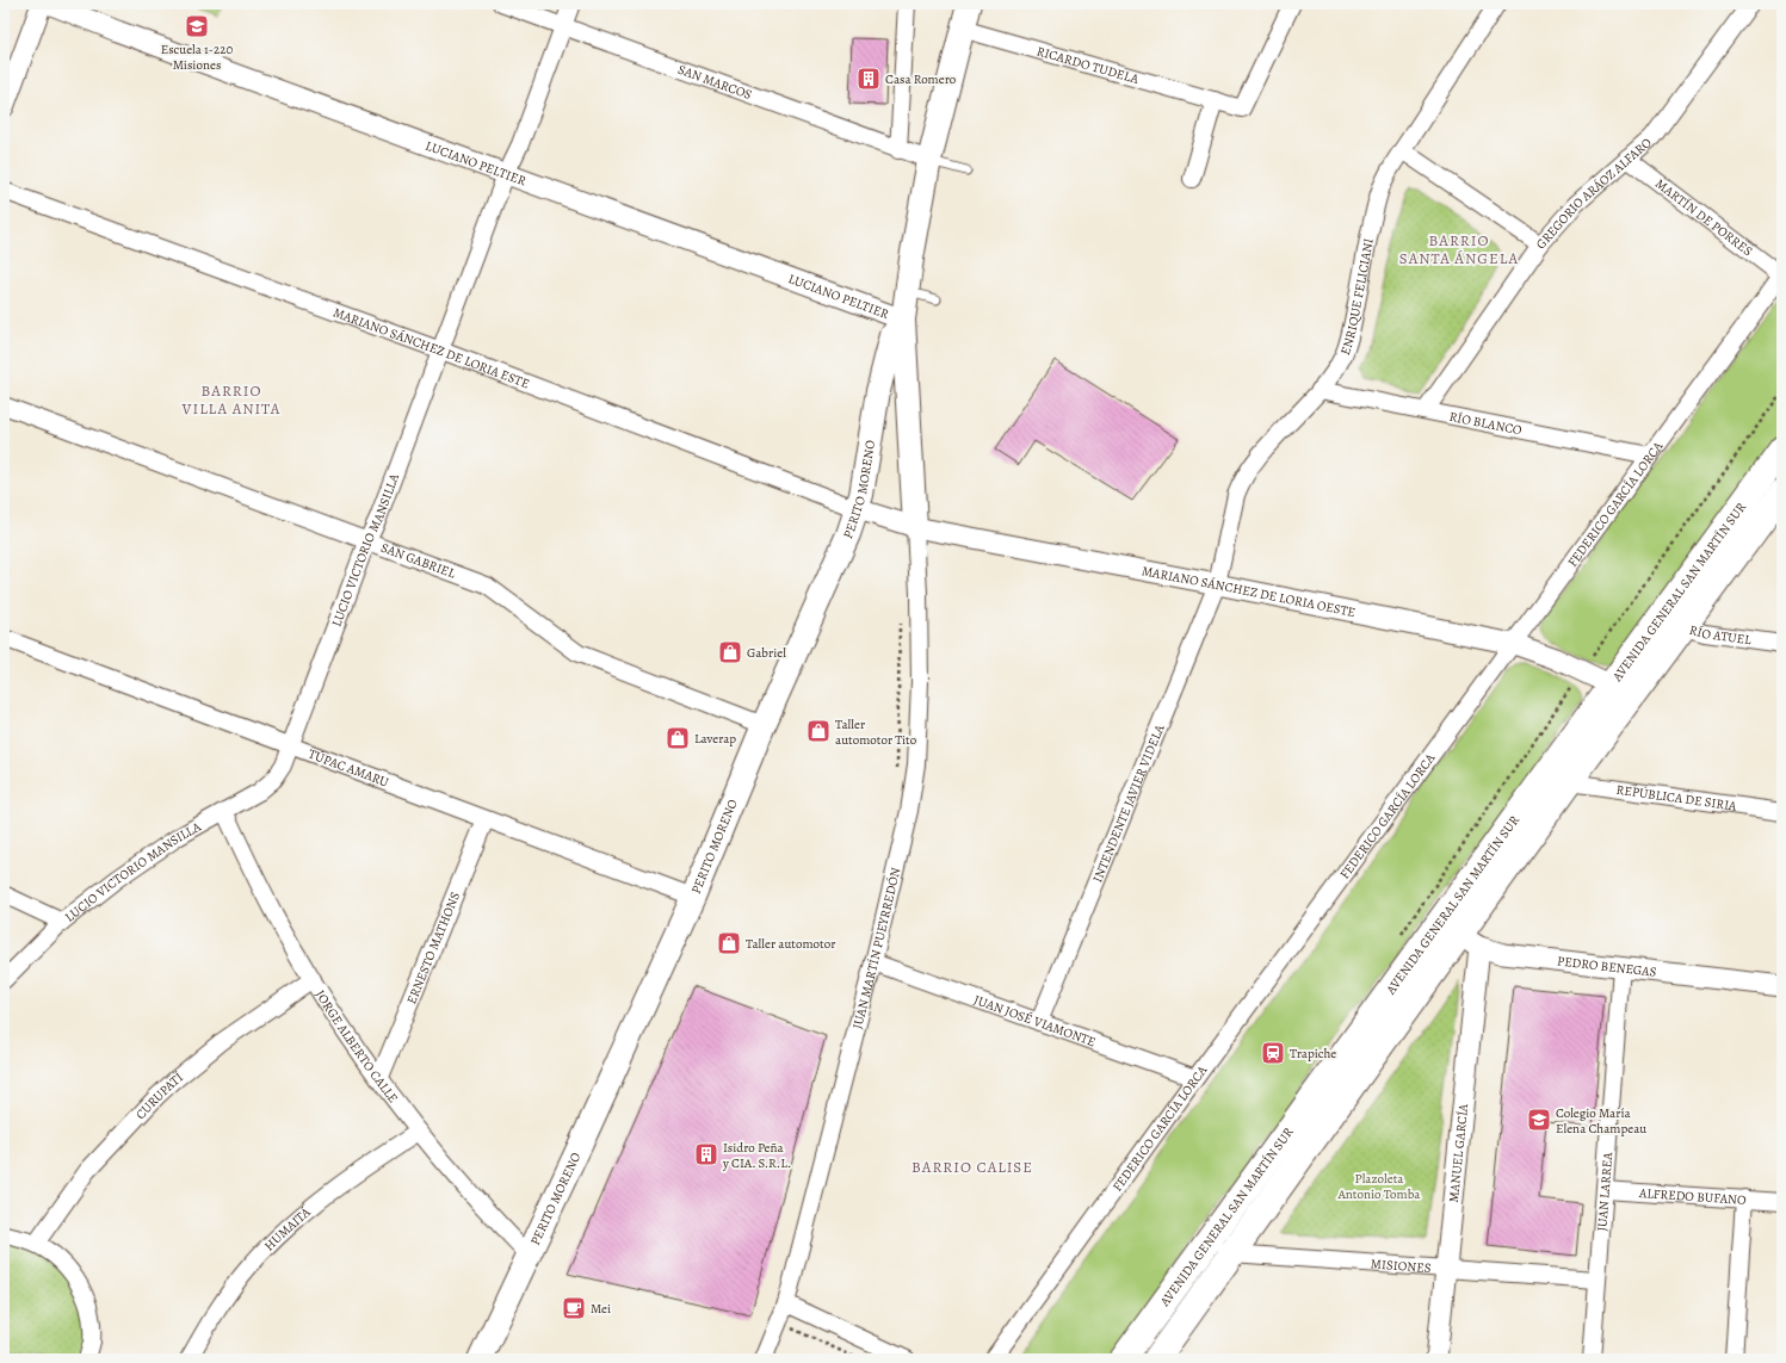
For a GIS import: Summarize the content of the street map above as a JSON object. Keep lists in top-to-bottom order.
{
  "streets": {
    "main road": ["PERITO MORENO", "AVENIDA GENERAL SAN MARTÍN SUR"],
    "street": [
      "RICARDO TUDELA",
      "SAN MARCOS",
      "LUCIANO PELTIER",
      "GREGORIO ARÁOZ ALFARO",
      "MARTÍN DE PORRES",
      "ENRIQUE FELICIANI",
      "MARIANO SÁNCHEZ DE LORIA ESTE",
      "RÍO BLANCO",
      "FEDERICO GARCÍA LORCA",
      "LUCIO VICTORIO MANSILLA",
      "SAN GABRIEL",
      "MARIANO SÁNCHEZ DE LORIA OESTE",
      "RÍO ATUEL",
      "TÚPAC AMARU",
      "REPÚBLICA DE SIRIA",
      "INTENDENTE JAVIER VIDELA",
      "ERNESTO MATHONS",
      "JUAN MARTÍN PUEYRREDÓN",
      "PEDRO BENEGAS",
      "JUAN JOSÉ VIAMONTE",
      "JORGE ALBERTO CALLE",
      "CURUPATÍ",
      "MANUEL GARCÍA",
      "JUAN LARREA",
      "ALFREDO BUFANO",
      "HUMAITÁ",
      "MISIONES"
    ]
  },
  "crossings": [
    ["RICARDO TUDELA", "PERITO MORENO"],
    ["SAN MARCOS", "PERITO MORENO"],
    ["SAN MARCOS", "LUCIO VICTORIO MANSILLA"],
    ["LUCIANO PELTIER", "PERITO MORENO"],
    ["LUCIANO PELTIER", "LUCIO VICTORIO MANSILLA"],
    ["GREGORIO ARÁOZ ALFARO", "MARTÍN DE PORRES"],
    ["GREGORIO ARÁOZ ALFARO", "RÍO BLANCO"],
    ["MARTÍN DE PORRES", "FEDERICO GARCÍA LORCA"],
    ["ENRIQUE FELICIANI", "RÍO BLANCO"],
    ["ENRIQUE FELICIANI", "MARIANO SÁNCHEZ DE LORIA OESTE"],
    ["ENRIQUE FELICIANI", "INTENDENTE JAVIER VIDELA"],
    ["MARIANO SÁNCHEZ DE LORIA ESTE", "PERITO MORENO"],
    ["MARIANO SÁNCHEZ DE LORIA ESTE", "LUCIO VICTORIO MANSILLA"],
    ["MARIANO SÁNCHEZ DE LORIA ESTE", "MARIANO SÁNCHEZ DE LORIA OESTE"],
    ["RÍO BLANCO", "FEDERICO GARCÍA LORCA"],
    ["PERITO MORENO", "SAN GABRIEL"],
    ["PERITO MORENO", "MARIANO SÁNCHEZ DE LORIA OESTE"],
    ["PERITO MORENO", "TÚPAC AMARU"],
    ["PERITO MORENO", "JUAN MARTÍN PUEYRREDÓN"],
    ["PERITO MORENO", "JORGE ALBERTO CALLE"],
    ["FEDERICO GARCÍA LORCA", "MARIANO SÁNCHEZ DE LORIA OESTE"],
    ["FEDERICO GARCÍA LORCA", "JUAN JOSÉ VIAMONTE"],
    ["LUCIO VICTORIO MANSILLA", "SAN GABRIEL"],
    ["LUCIO VICTORIO MANSILLA", "TÚPAC AMARU"],
    ["LUCIO VICTORIO MANSILLA", "JORGE ALBERTO CALLE"],
    ["MARIANO SÁNCHEZ DE LORIA OESTE", "AVENIDA GENERAL SAN MARTÍN SUR"],
    ["MARIANO SÁNCHEZ DE LORIA OESTE", "INTENDENTE JAVIER VIDELA"],
    ["MARIANO SÁNCHEZ DE LORIA OESTE", "JUAN MARTÍN PUEYRREDÓN"],
    ["AVENIDA GENERAL SAN MARTÍN SUR", "RÍO ATUEL"],
    ["AVENIDA GENERAL SAN MARTÍN SUR", "REPÚBLICA DE SIRIA"],
    ["AVENIDA GENERAL SAN MARTÍN SUR", "PEDRO BENEGAS"],
    ["AVENIDA GENERAL SAN MARTÍN SUR", "MANUEL GARCÍA"],
    ["AVENIDA GENERAL SAN MARTÍN SUR", "MISIONES"],
    ["TÚPAC AMARU", "ERNESTO MATHONS"],
    ["INTENDENTE JAVIER VIDELA", "JUAN JOSÉ VIAMONTE"],
    ["ERNESTO MATHONS", "JORGE ALBERTO CALLE"],
    ["JUAN MARTÍN PUEYRREDÓN", "JUAN JOSÉ VIAMONTE"],
    ["PEDRO BENEGAS", "MANUEL GARCÍA"],
    ["PEDRO BENEGAS", "JUAN LARREA"],
    ["JORGE ALBERTO CALLE", "CURUPATÍ"],
    ["JORGE ALBERTO CALLE", "HUMAITÁ"],
    ["MANUEL GARCÍA", "MISIONES"],
    ["JUAN LARREA", "ALFREDO BUFANO"],
    ["JUAN LARREA", "MISIONES"]
  ],
  "districts": ["BARRIO SANTA ÁNGELA", "BARRIO VILLA ANITA", "BARRIO CALISE"],
  "parks": ["Plazoleta Antonio Tomba"],
  "places": {
    "school or university": ["Escuela 1-220 Misiones", "Colegio María Elena Champeau"],
    "building": ["Casa Romero", "Isidro Peña y CIA. S.R.L."],
    "shop": [
      "Gabriel",
      "Taller automotor Tito",
      "Laverap",
      "Taller automotor"
    ],
    "station": ["Trapiche"],
    "cafe": ["Mei"]
  }
}
